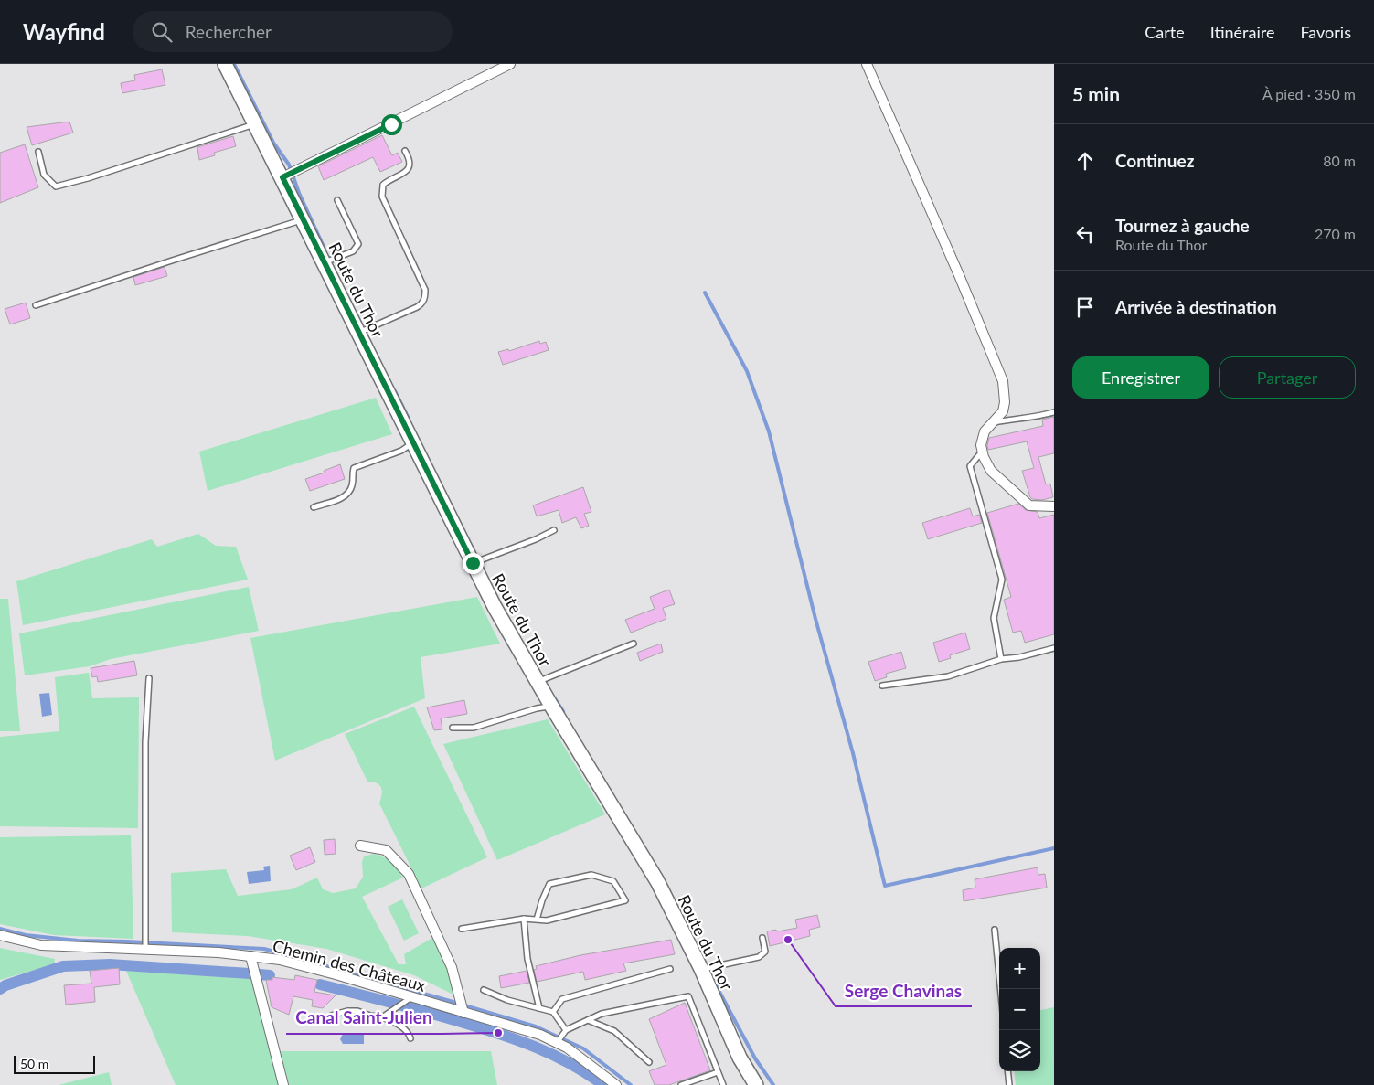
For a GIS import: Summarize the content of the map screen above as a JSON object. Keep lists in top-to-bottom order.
{
  "streets": {
    "street": ["Route du Thor", "Chemin des Châteaux"]
  },
  "places": ["Serge Chavinas", "Canal Saint-Julien"],
  "scale_bar": "50 m",
  "page": {
    "header": "Wayfind",
    "search": "Rechercher",
    "nav": ["Carte", "Itinéraire", "Favoris"],
    "heading": ["5 min", "À pied · 350 m"],
    "list": [
      ["Continuez", "80 m"],
      ["Tournez à gauche", "Route du Thor", "270 m"],
      "Arrivée à destination"
    ],
    "buttons": ["Enregistrer", "Partager"],
    "map_buttons": ["+", "−"],
    "scale": "50 m"
  }
}
